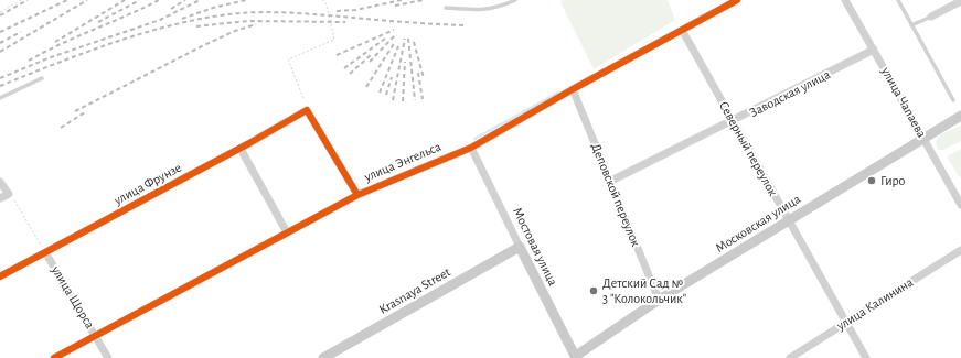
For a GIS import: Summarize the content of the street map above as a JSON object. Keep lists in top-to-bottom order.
{
  "streets": {
    "main road": ["Московская улица", "Мостовая улица", "Krasnaya Street"],
    "street": [
      "Заводская улица",
      "улица Чапаева",
      "Северный переулок",
      "улица Энгельса",
      "улица Фрунзе",
      "Деповской переулок",
      "улица Щорса",
      "улица Калинина"
    ]
  },
  "crossings": [
    ["Заводская улица", "улица Чапаева"],
    ["Заводская улица", "Северный переулок"],
    ["Заводская улица", "Деповской переулок"],
    ["улица Чапаева", "Московская улица"],
    ["Северный переулок", "улица Энгельса"],
    ["Северный переулок", "Московская улица"],
    ["Северный переулок", "улица Калинина"],
    ["улица Энгельса", "улица Фрунзе"],
    ["улица Энгельса", "Деповской переулок"],
    ["улица Энгельса", "Мостовая улица"],
    ["улица Энгельса", "улица Щорса"],
    ["улица Фрунзе", "улица Щорса"],
    ["Деповской переулок", "Московская улица"],
    ["Московская улица", "Мостовая улица"],
    ["Мостовая улица", "Krasnaya Street"]
  ],
  "places": ["Гиро", "Детский Сад № 3 \"Колокольчик\""]
}
